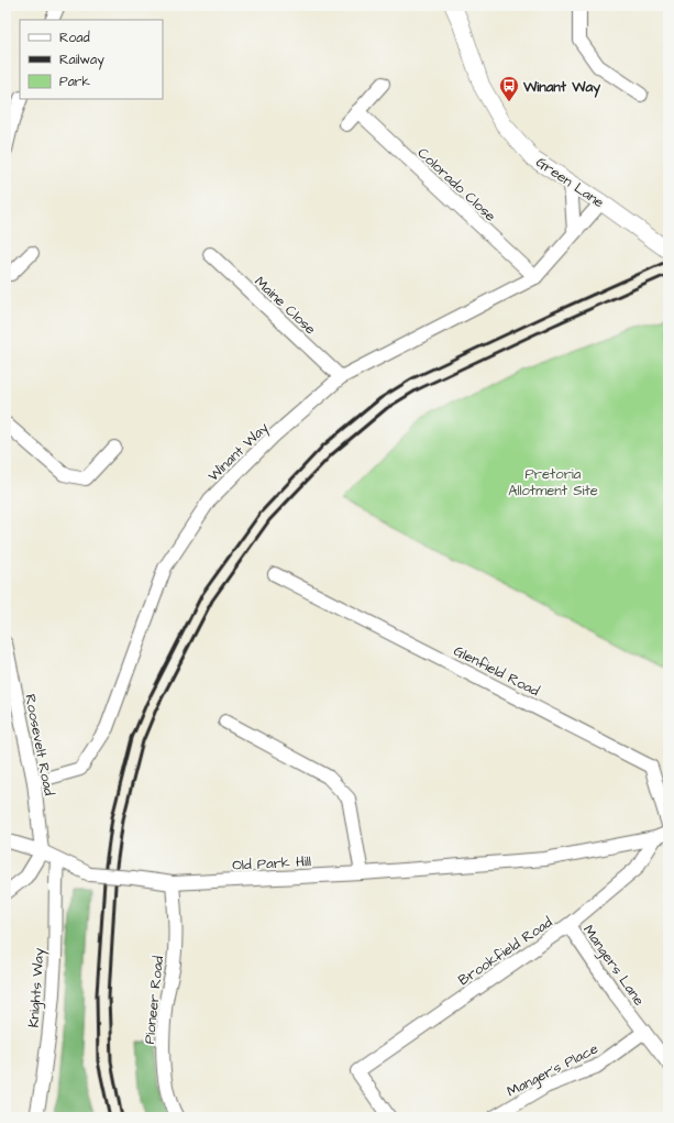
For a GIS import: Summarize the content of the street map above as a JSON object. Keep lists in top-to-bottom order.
{
  "streets": {
    "street": [
      "Green Lane",
      "Colorado Close",
      "Maine Close",
      "Winant Way",
      "Glenfield Road",
      "Roosevelt Road",
      "Old Park Hill",
      "Brookfield Road",
      "Mangers Lane",
      "Knights Way",
      "Pioneer Road",
      "Manger's Place"
    ]
  },
  "crossings": [
    ["Green Lane", "Winant Way"],
    ["Colorado Close", "Winant Way"],
    ["Maine Close", "Winant Way"],
    ["Winant Way", "Roosevelt Road"],
    ["Roosevelt Road", "Old Park Hill"],
    ["Old Park Hill", "Brookfield Road"],
    ["Old Park Hill", "Knights Way"],
    ["Old Park Hill", "Pioneer Road"],
    ["Brookfield Road", "Mangers Lane"],
    ["Mangers Lane", "Manger's Place"]
  ],
  "parks": ["Pretoria Allotment Site"],
  "places": {
    "bus stop": ["Winant Way"]
  },
  "legend": ["Road", "Railway", "Park"]
}
